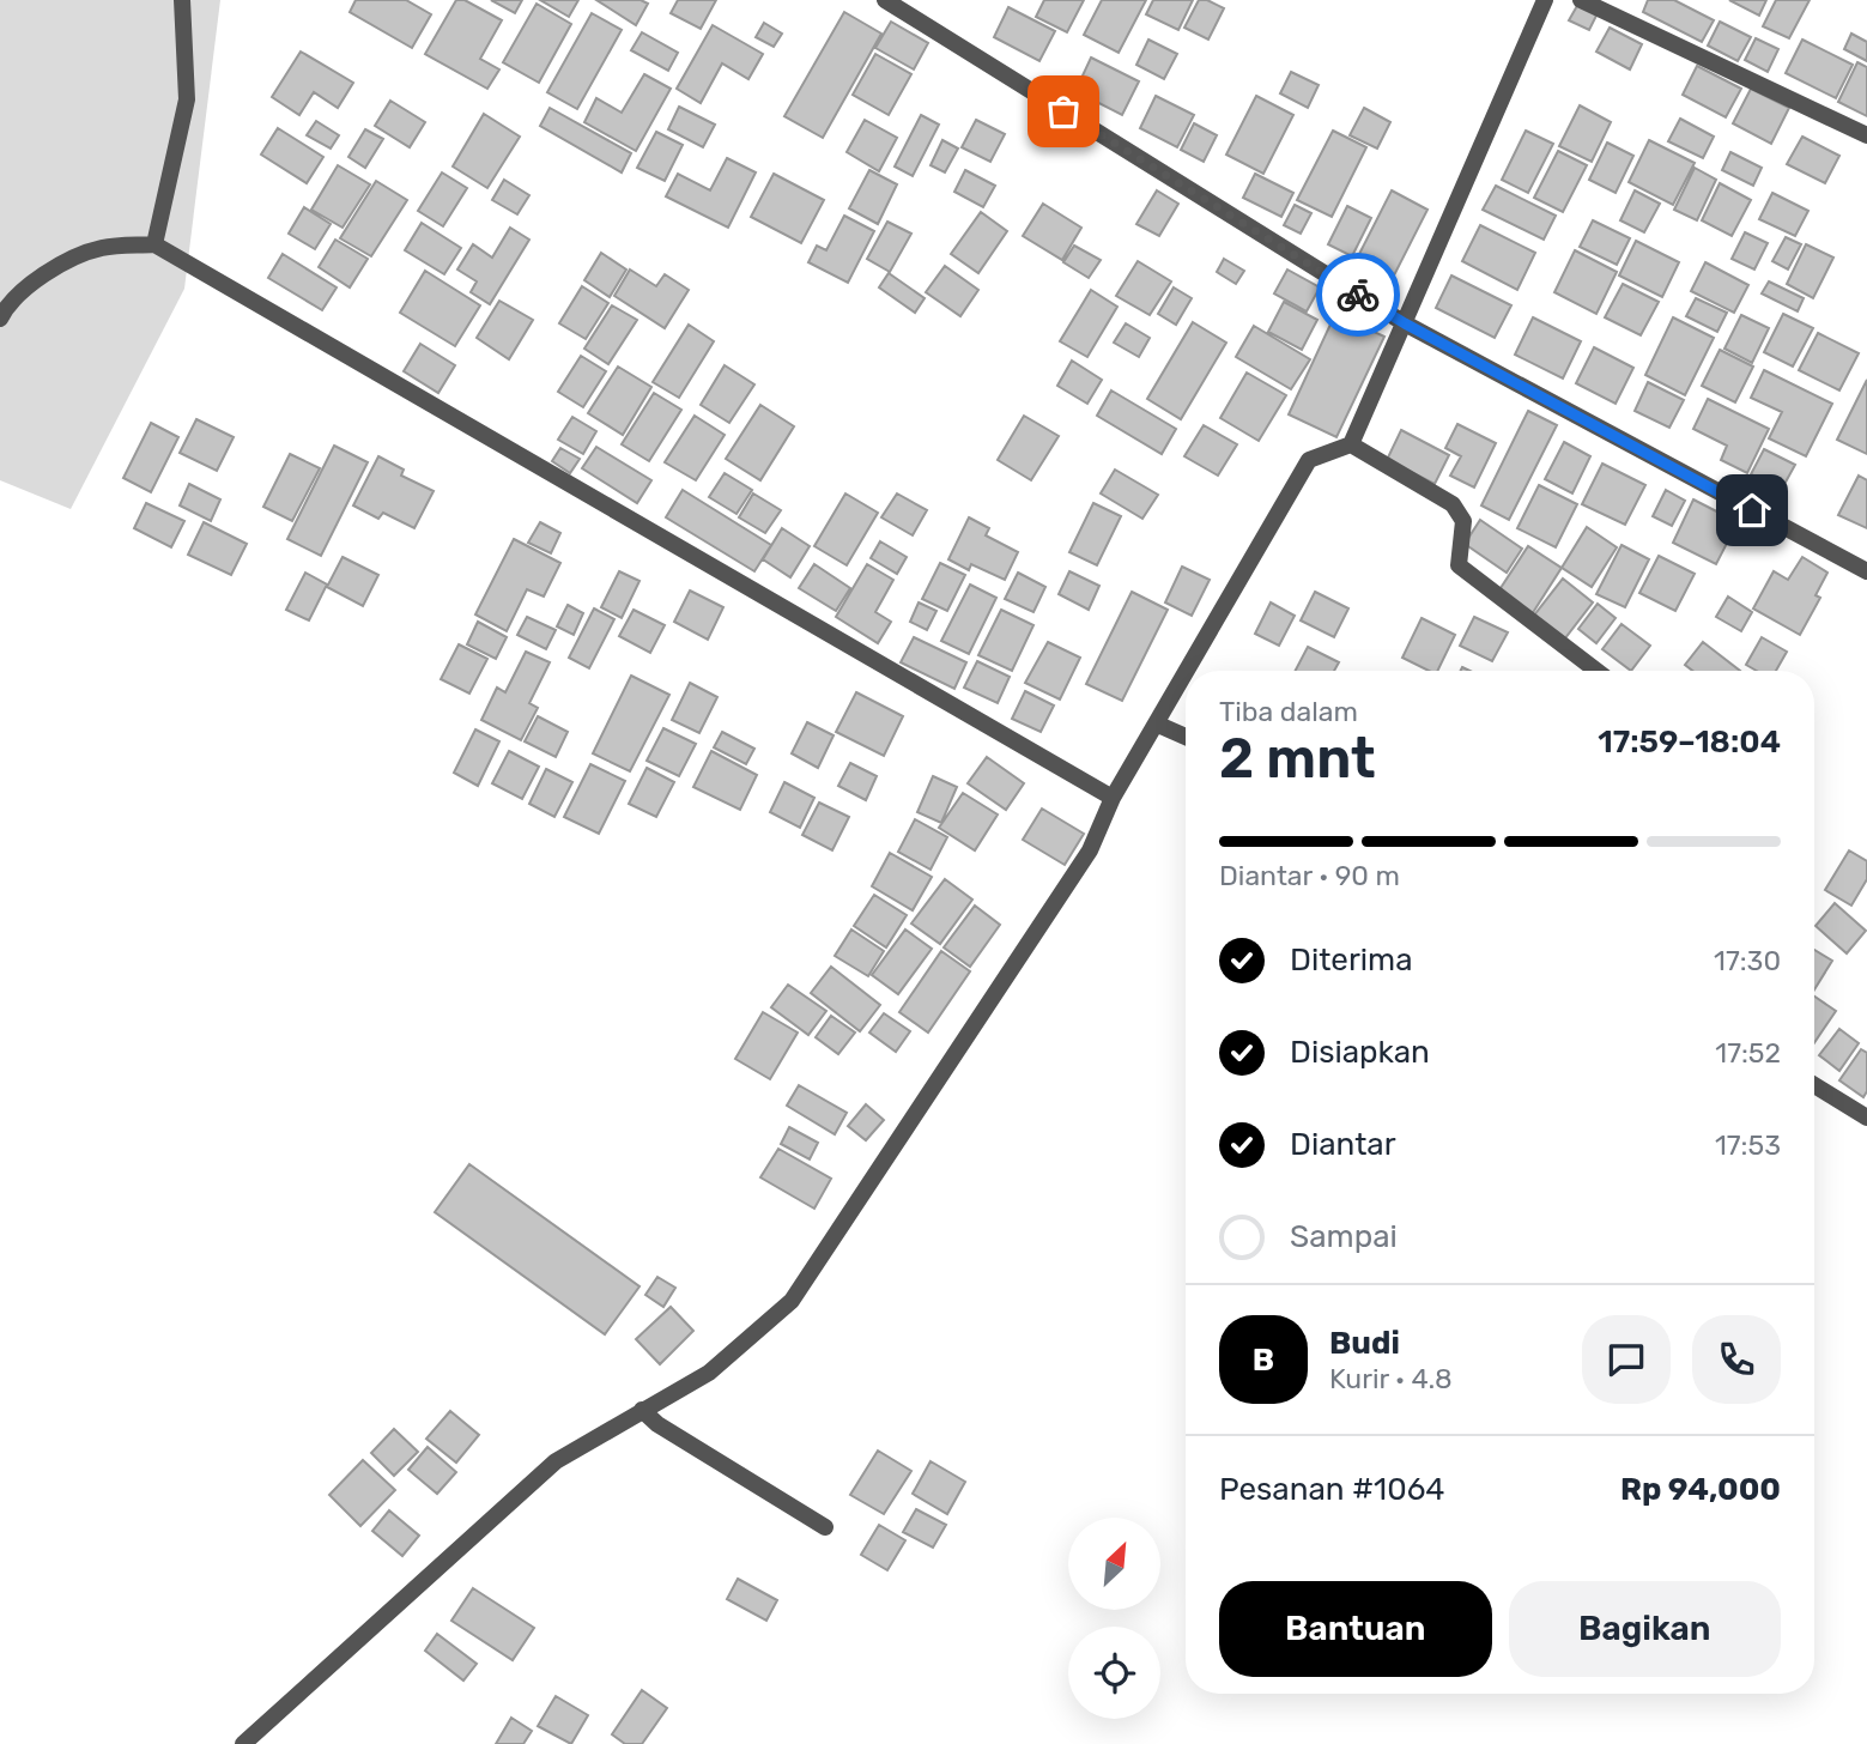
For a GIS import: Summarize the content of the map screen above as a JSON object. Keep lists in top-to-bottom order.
{
  "north": "top right",
  "page": {
    "heading": ["2 mnt", "Tiba dalam", "17:59–18:04"],
    "panel": [
      "Budi",
      "Kurir · 4.8",
      "Pesanan #1064",
      "Rp 94,000"
    ],
    "bar": "Diantar · 90 m",
    "list": [
      ["Diterima", "17:30"],
      ["Disiapkan", "17:52"],
      ["Diantar", "17:53"],
      "Sampai"
    ],
    "round": "B",
    "buttons": ["Bantuan", "Bagikan"]
  }
}
